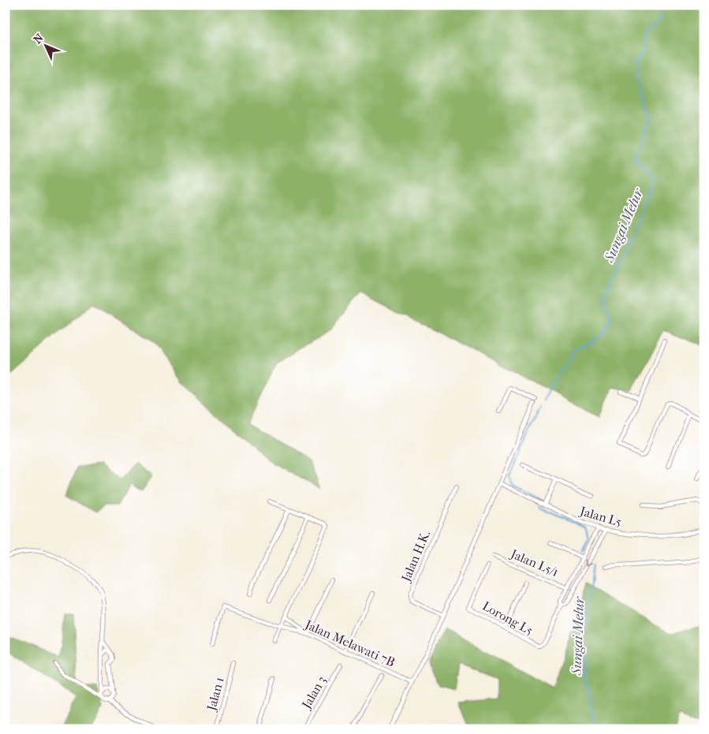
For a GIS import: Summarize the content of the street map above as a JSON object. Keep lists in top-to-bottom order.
{
  "streets": {
    "street": [
      "Jalan L5",
      "Jalan H.K.",
      "Jalan L5/1",
      "Lorong L5",
      "Jalan Melawati 7B",
      "Jalan 3",
      "Jalan 1"
    ]
  },
  "crossings": [
    ["Jalan L5", "Lorong L5"],
    ["Jalan L5/1", "Lorong L5"]
  ],
  "water": ["Sungai Melur"],
  "north": "top left"
}
